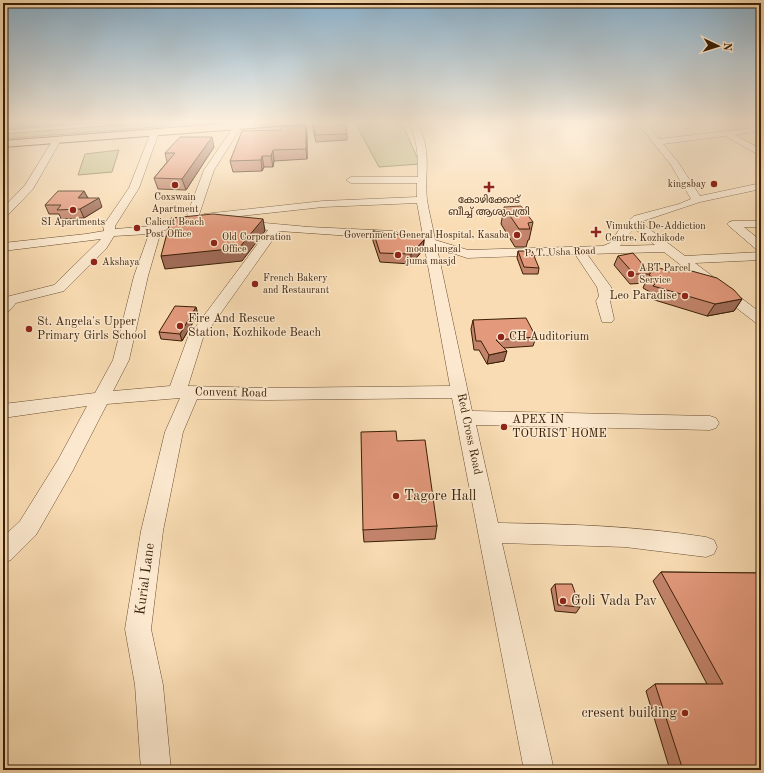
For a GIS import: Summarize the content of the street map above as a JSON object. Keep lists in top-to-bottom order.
{
  "streets": {
    "street": [
      "P. T. Usha Road",
      "Convent Road",
      "Red Cross Road",
      "Kurial Lane"
    ]
  },
  "crossings": [
    ["P. T. Usha Road", "Red Cross Road"],
    ["P. T. Usha Road", "Kurial Lane"],
    ["Convent Road", "Red Cross Road"],
    ["Convent Road", "Kurial Lane"]
  ],
  "places": {
    "other": [
      "kingsbay",
      "Coxswain Apartment",
      "SI Apartments",
      "Calicut Beach Post Office",
      "Government General Hospital, Kasaba",
      "Old Corporation Office",
      "moonalungal juma masjd",
      "Akshaya",
      "ABT Parcel Service",
      "French Bakery and Restaurant",
      "Leo Paradise",
      "Fire And Rescue Station, Kozhikode Beach",
      "St. Angela's Upper Primary Girls School",
      "CH Auditorium",
      "APEX IN TOURIST HOME",
      "Tagore Hall",
      "Goli Vada Pav",
      "cresent building"
    ],
    "health": ["കോഴിക്കോട് ബീച്ച് ആശുപത്രി", "Vimukthi De-Addiction Centre, Kozhikode"]
  },
  "north": "right"
}
